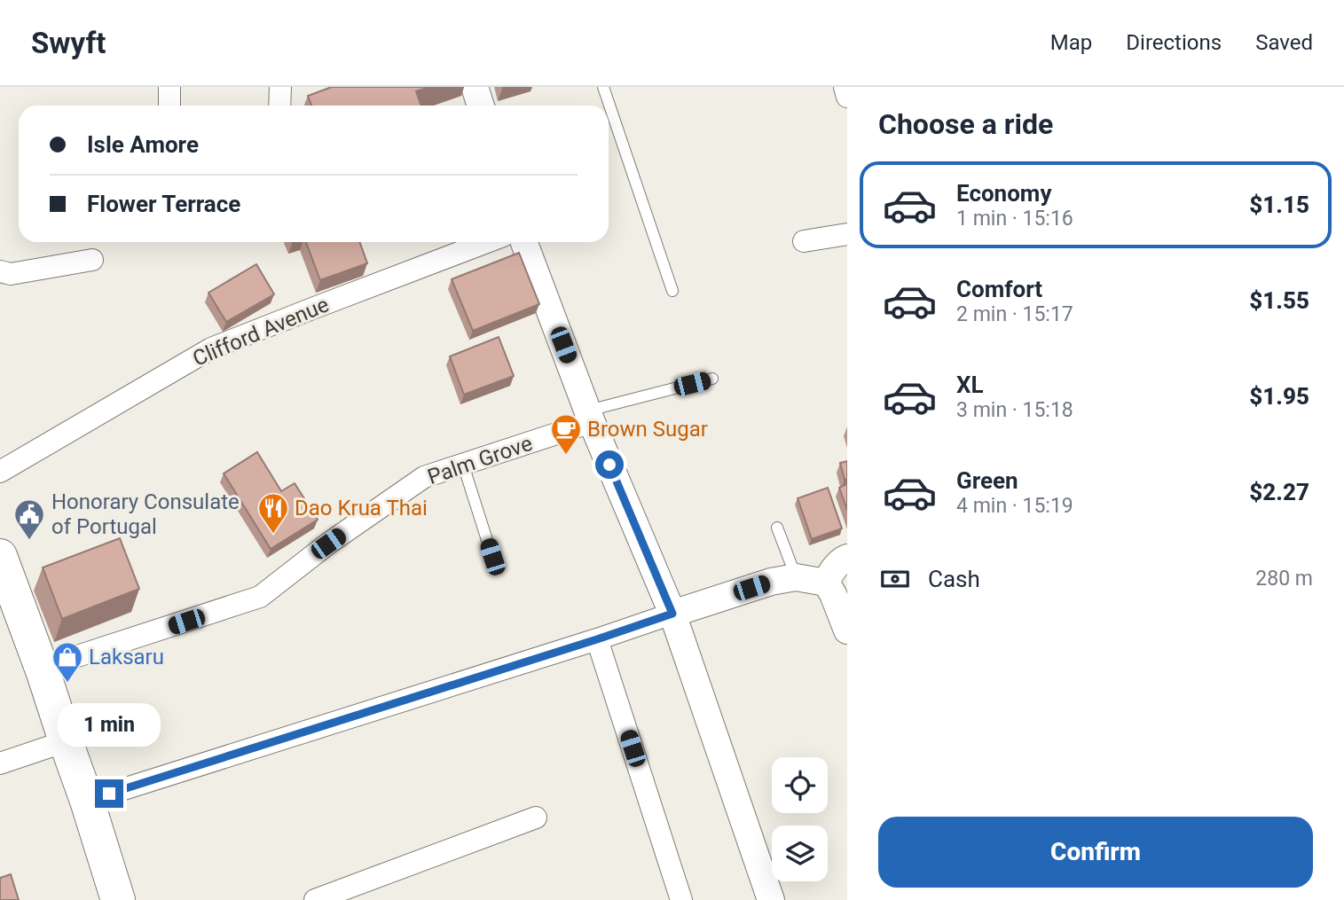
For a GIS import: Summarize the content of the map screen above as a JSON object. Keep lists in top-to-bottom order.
{
  "streets": {
    "street": ["Clifford Avenue", "Palm Grove"]
  },
  "places": {
    "cafe": ["Brown Sugar"],
    "restaurant": ["Dao Krua Thai"],
    "public building": ["Honorary Consulate of Portugal"],
    "shop": ["Laksaru"]
  },
  "page": {
    "header": "Swyft",
    "nav": ["Map", "Directions", "Saved"],
    "heading": "Choose a ride",
    "banner": ["Isle Amore", "Flower Terrace"],
    "list": [
      {
        "name": "Economy",
        "note": "1 min · 15:16",
        "value": "$1.15"
      },
      {
        "name": "Comfort",
        "note": "2 min · 15:17",
        "value": "$1.55"
      },
      {
        "name": "XL",
        "note": "3 min · 15:18",
        "value": "$1.95"
      },
      {
        "name": "Green",
        "note": "4 min · 15:19",
        "value": "$2.27"
      }
    ],
    "pay": ["Cash", "280 m"],
    "bubble": "1 min",
    "buttons": "Confirm"
  }
}
